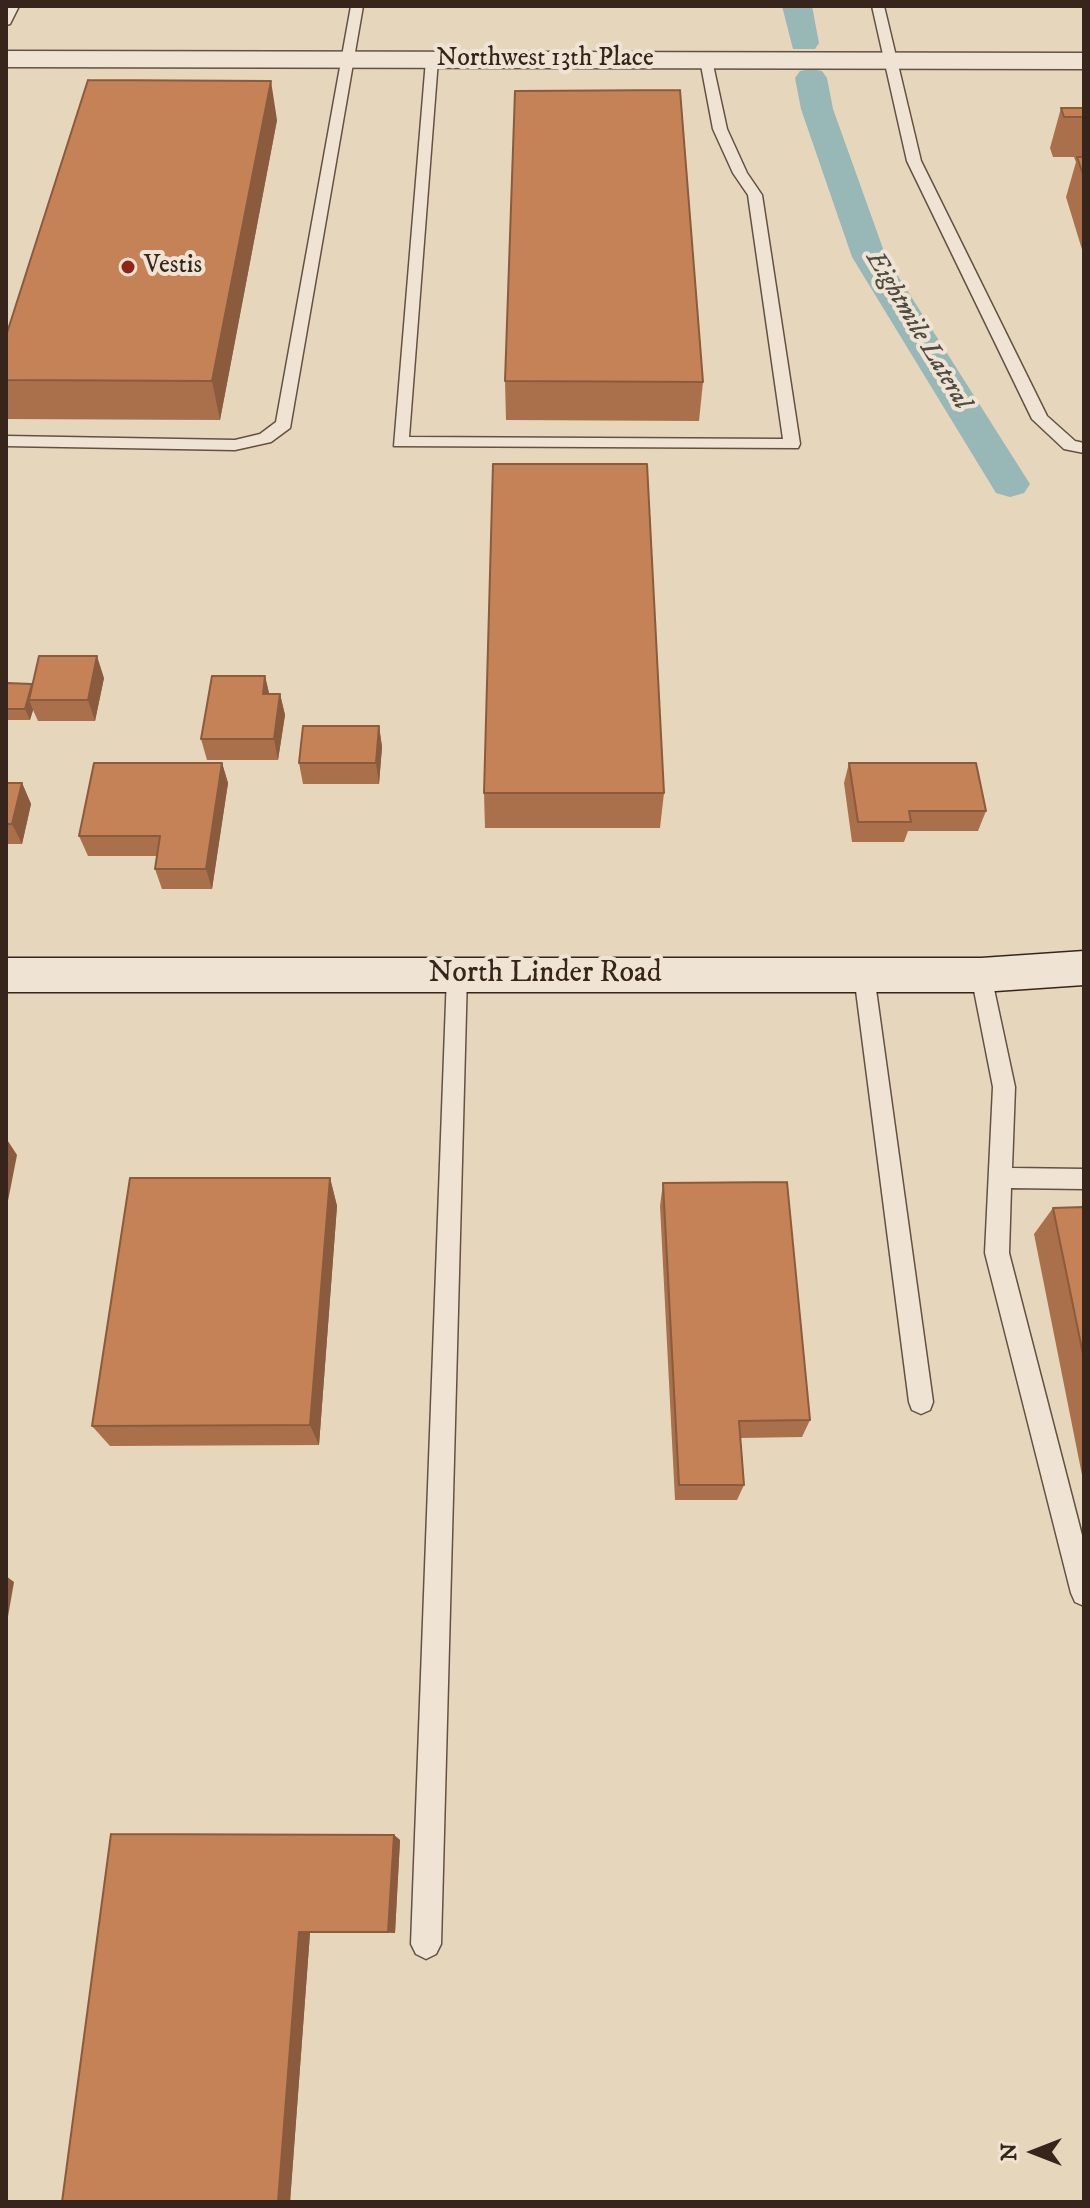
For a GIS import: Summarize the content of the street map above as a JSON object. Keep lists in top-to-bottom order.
{
  "streets": {
    "street": ["Northwest 13th Place", "North Linder Road"]
  },
  "water": ["Eightmile Lateral"],
  "places": ["Vestis"],
  "north": "left"
}
